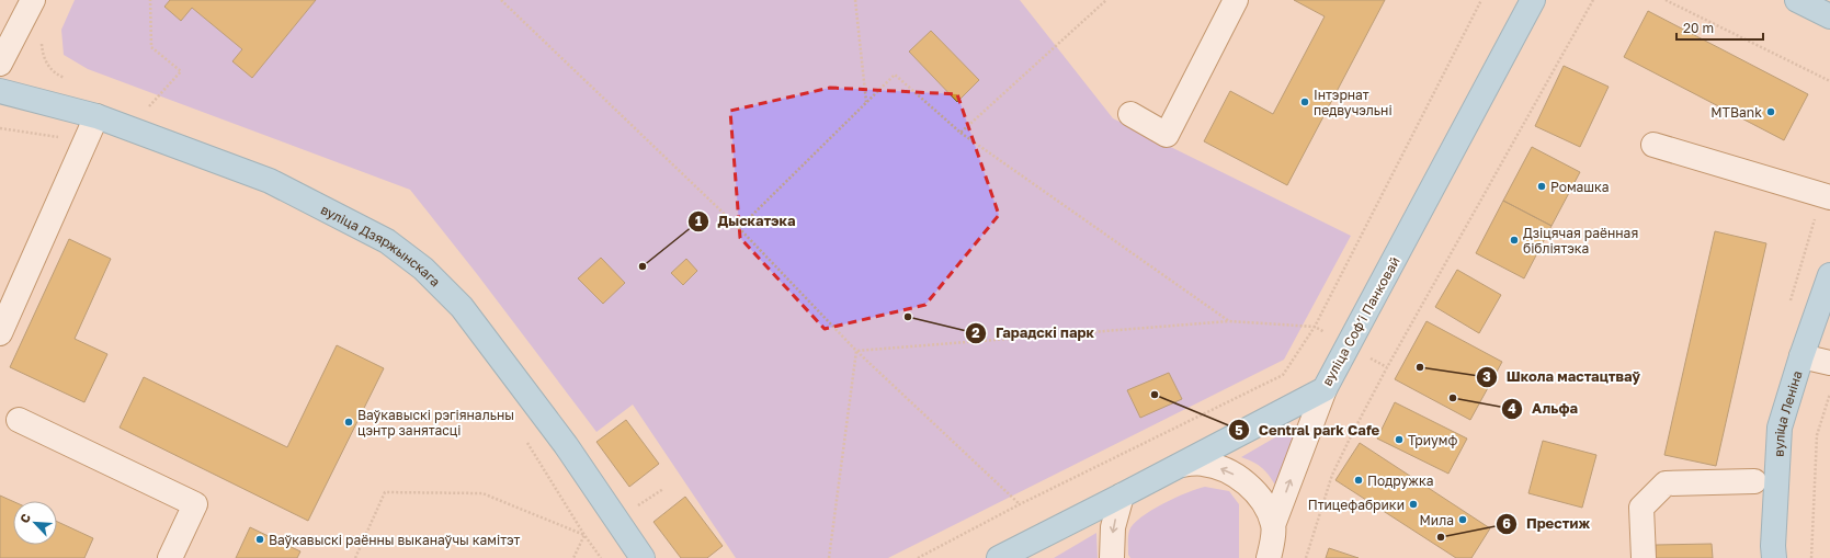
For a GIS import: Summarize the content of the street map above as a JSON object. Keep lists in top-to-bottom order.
{
  "streets": {
    "main road": ["вуліца Дзяржынскага", "вуліца Софʼі Панковай", "вуліца Леніна"]
  },
  "places": [
    "Інтэрнат педвучэльні",
    "MTBank",
    "Ромашка",
    "Дзіцячая раённая бібліятэка",
    "Дыскатэка",
    "Гарадскі парк",
    "Школа мастацтваў",
    "Central park Cafe",
    "Альфа",
    "Ваўкавыскі рэгіянальны цэнтр занятасці",
    "Триумф",
    "Подружка",
    "Птицефабрики",
    "Мила",
    "Престиж",
    "Ваўкавыскі раённы выканаўчы камітэт"
  ],
  "scale_bar": "20 m",
  "north": "top left"
}
